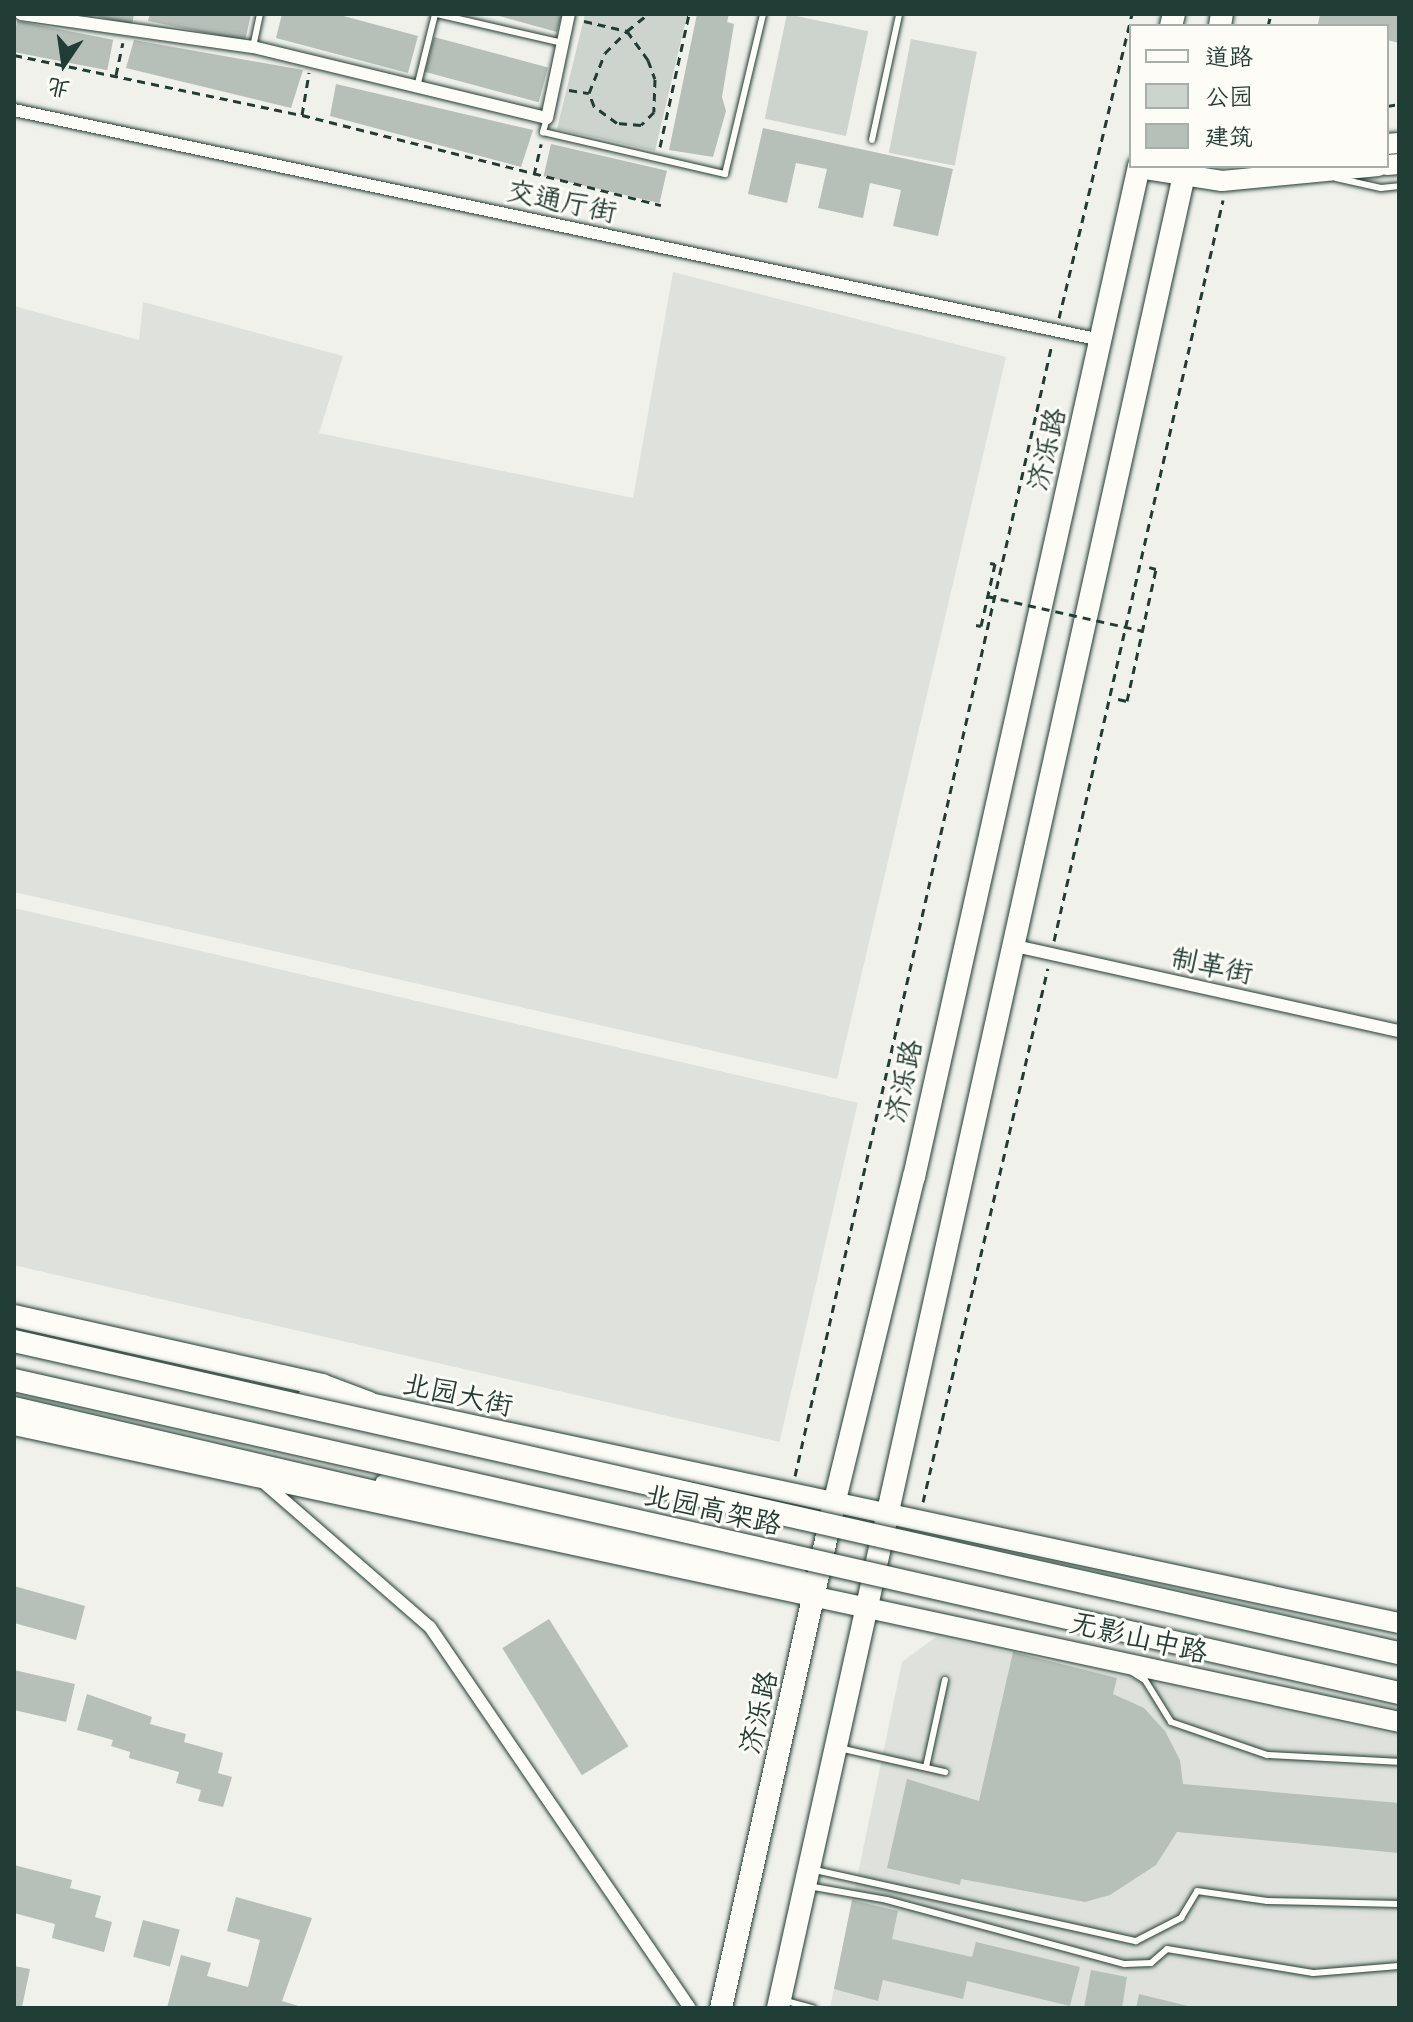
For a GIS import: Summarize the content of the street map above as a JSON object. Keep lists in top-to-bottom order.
{
  "streets": {
    "highway": ["济泺路", "北园高架路"],
    "main road": ["北园大街", "无影山中路"],
    "street": ["交通厅街", "制革街"]
  },
  "crossings": [
    ["交通厅街", "济泺路"],
    ["济泺路", "北园大街"]
  ],
  "legend": ["道路", "公园", "建筑"],
  "north": "bottom"
}
